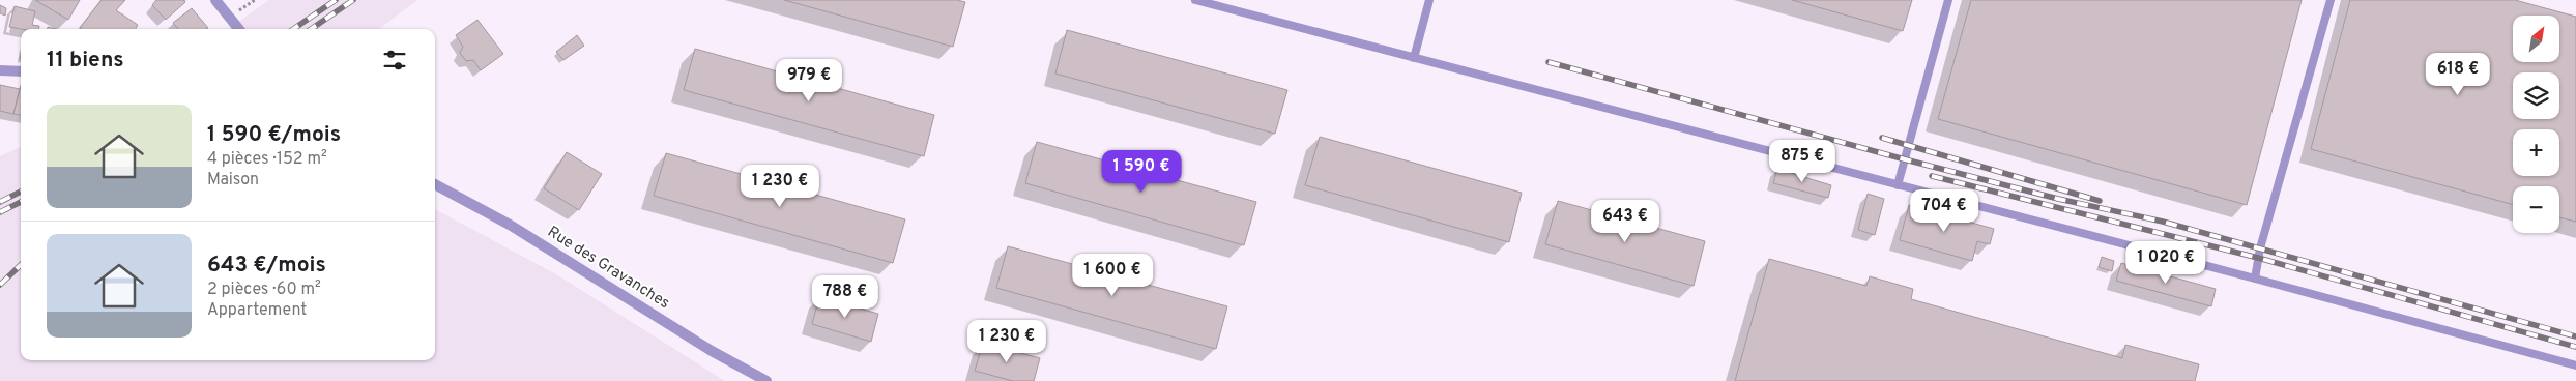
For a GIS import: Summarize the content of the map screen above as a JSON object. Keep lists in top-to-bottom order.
{
  "streets": {
    "street": ["Rue des Gravanches"]
  },
  "north": "top right",
  "page": {
    "map_buttons": ["+", "−"],
    "heading": "11 biens",
    "price": [
      "618 €",
      "979 €",
      "875 €",
      "1 590 €",
      "1 230 €",
      "704 €",
      "643 €",
      "1 020 €",
      "1 600 €",
      "788 €",
      "1 230 €"
    ],
    "list": [
      {
        "name": "1 590 €/mois",
        "note": "4 pièces · 152 m² · Maison"
      },
      {
        "name": "643 €/mois",
        "note": "2 pièces · 60 m² · Appartement"
      }
    ]
  }
}
